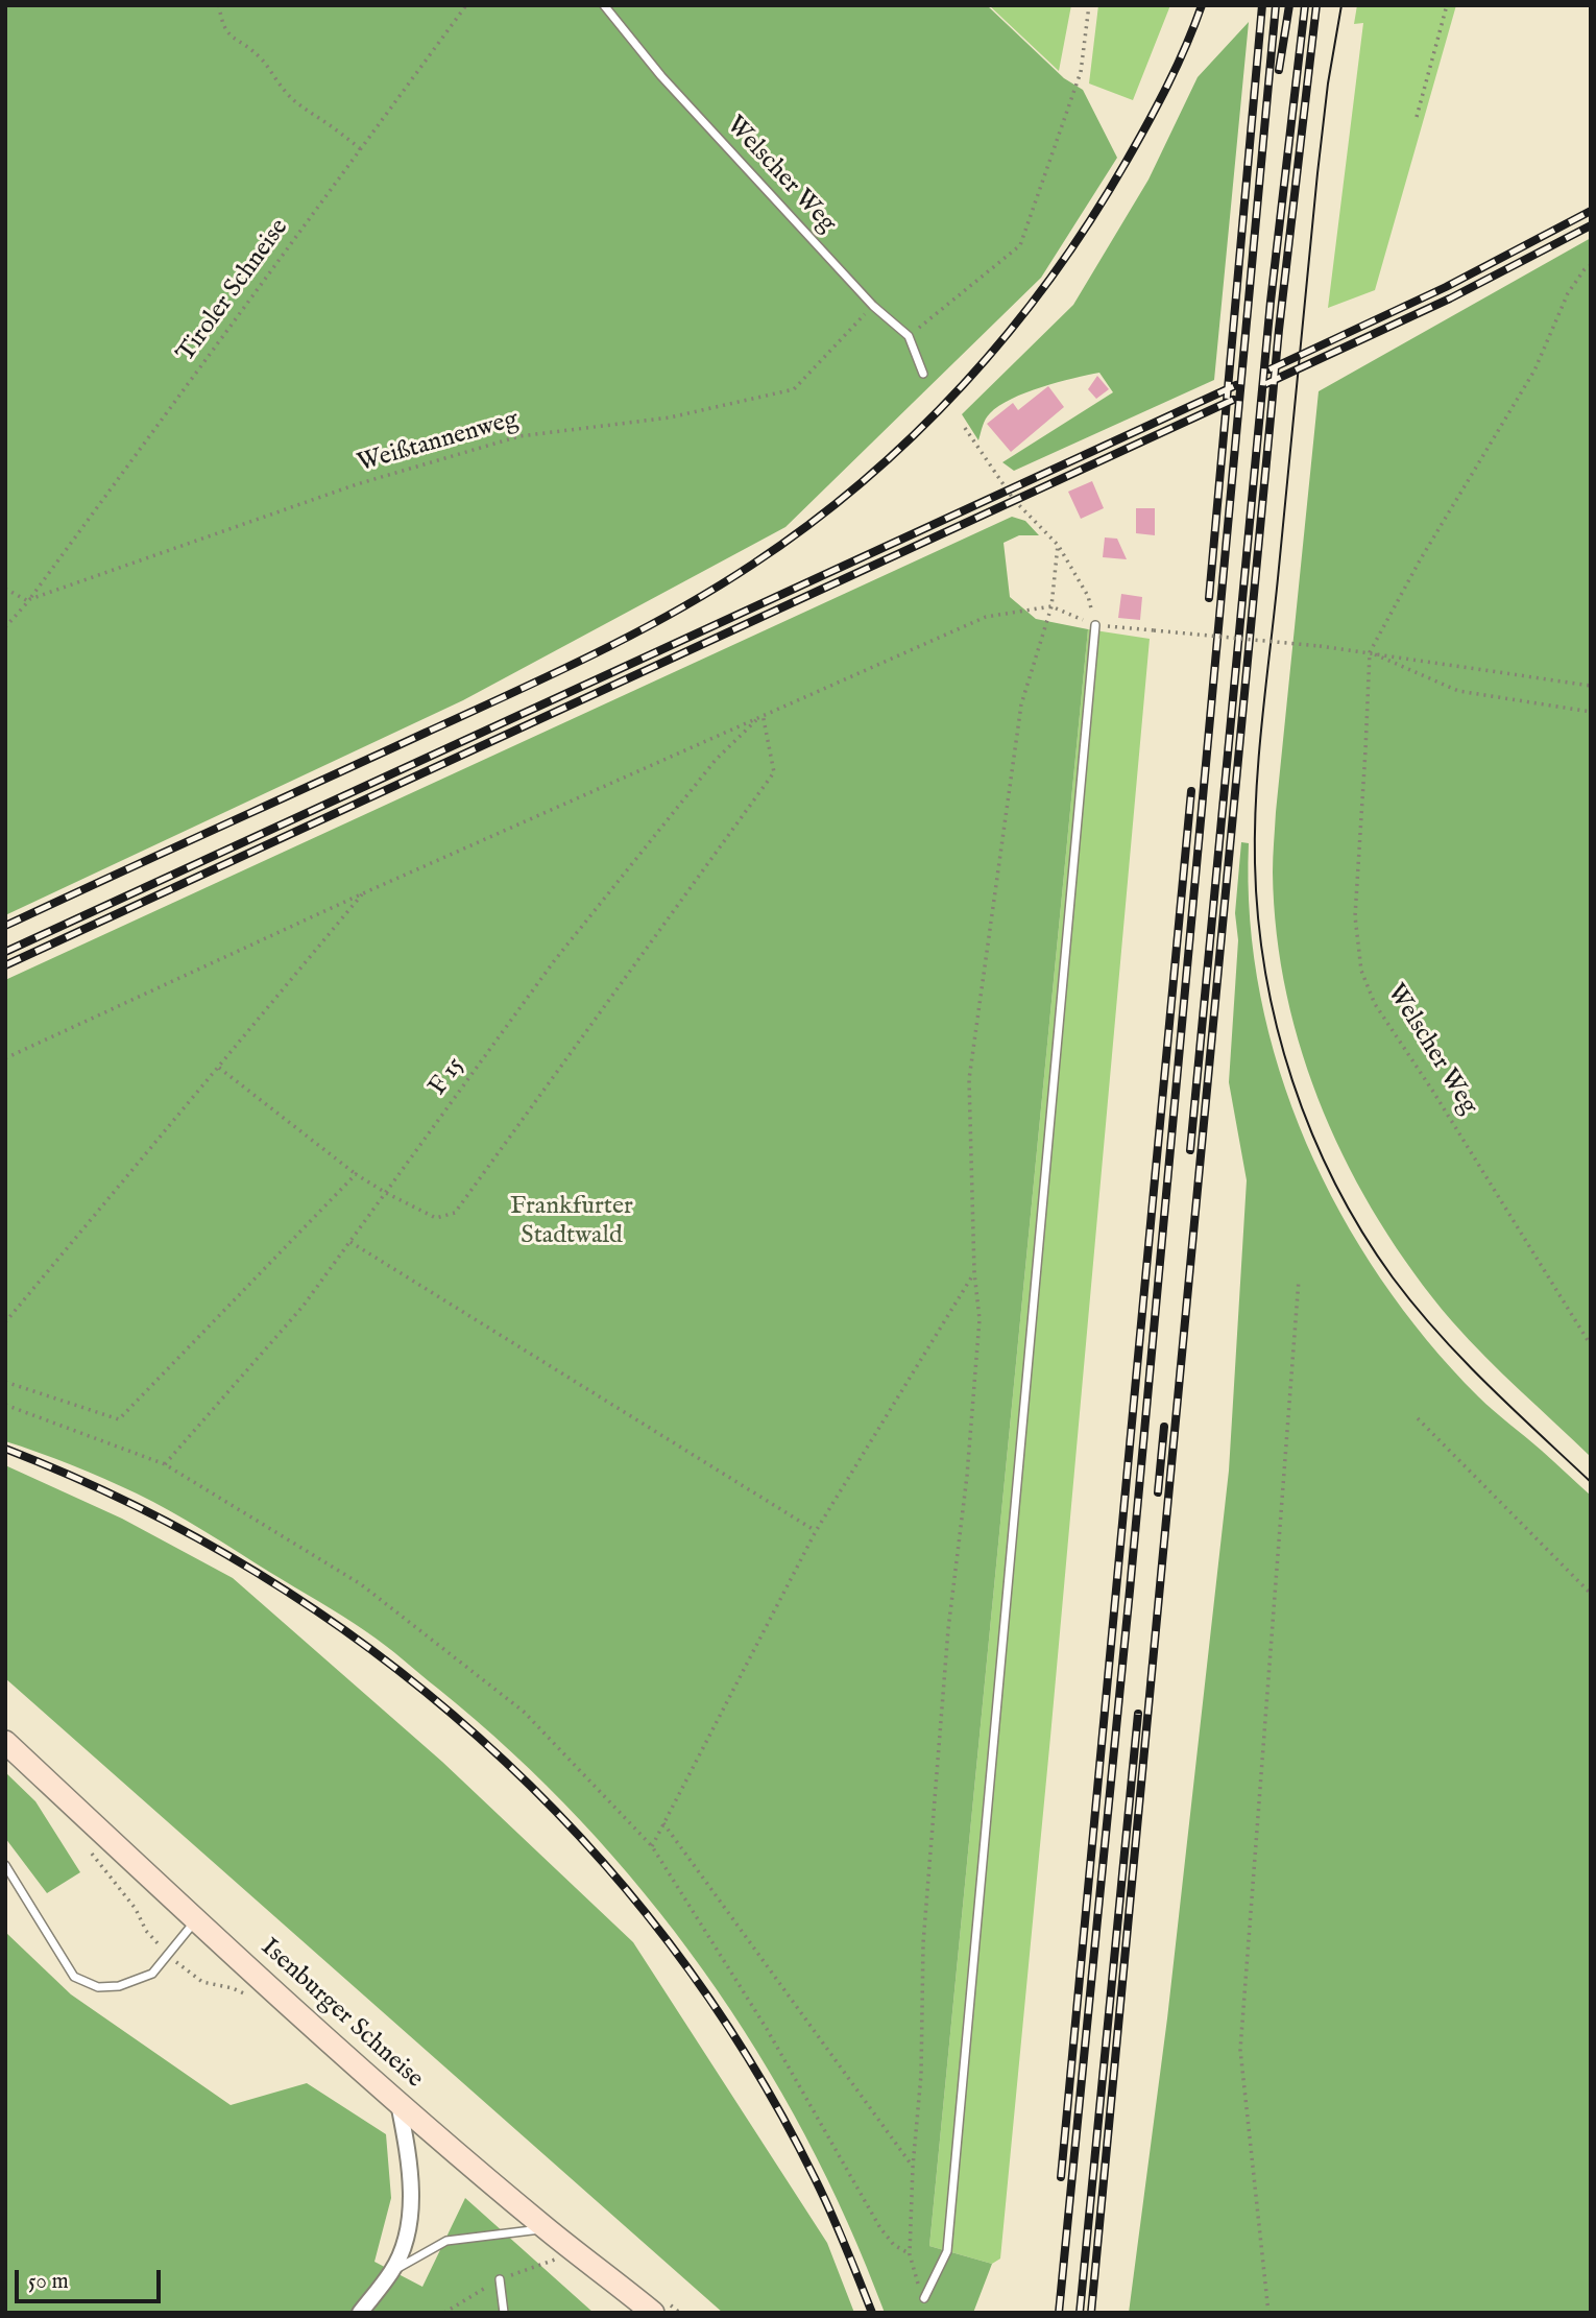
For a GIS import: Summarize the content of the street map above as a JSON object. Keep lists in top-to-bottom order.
{
  "streets": {
    "main road": ["Isenburger Schneise"],
    "lane": ["Welscher Weg"],
    "path": ["Tiroler Schneise", "Weißtannenweg", "F 15"]
  },
  "crossings": [
    ["Welscher Weg", "Weißtannenweg"],
    ["Tiroler Schneise", "Weißtannenweg"]
  ],
  "parks": ["Frankfurter Stadtwald"],
  "scale_bar": "50 m"
}
